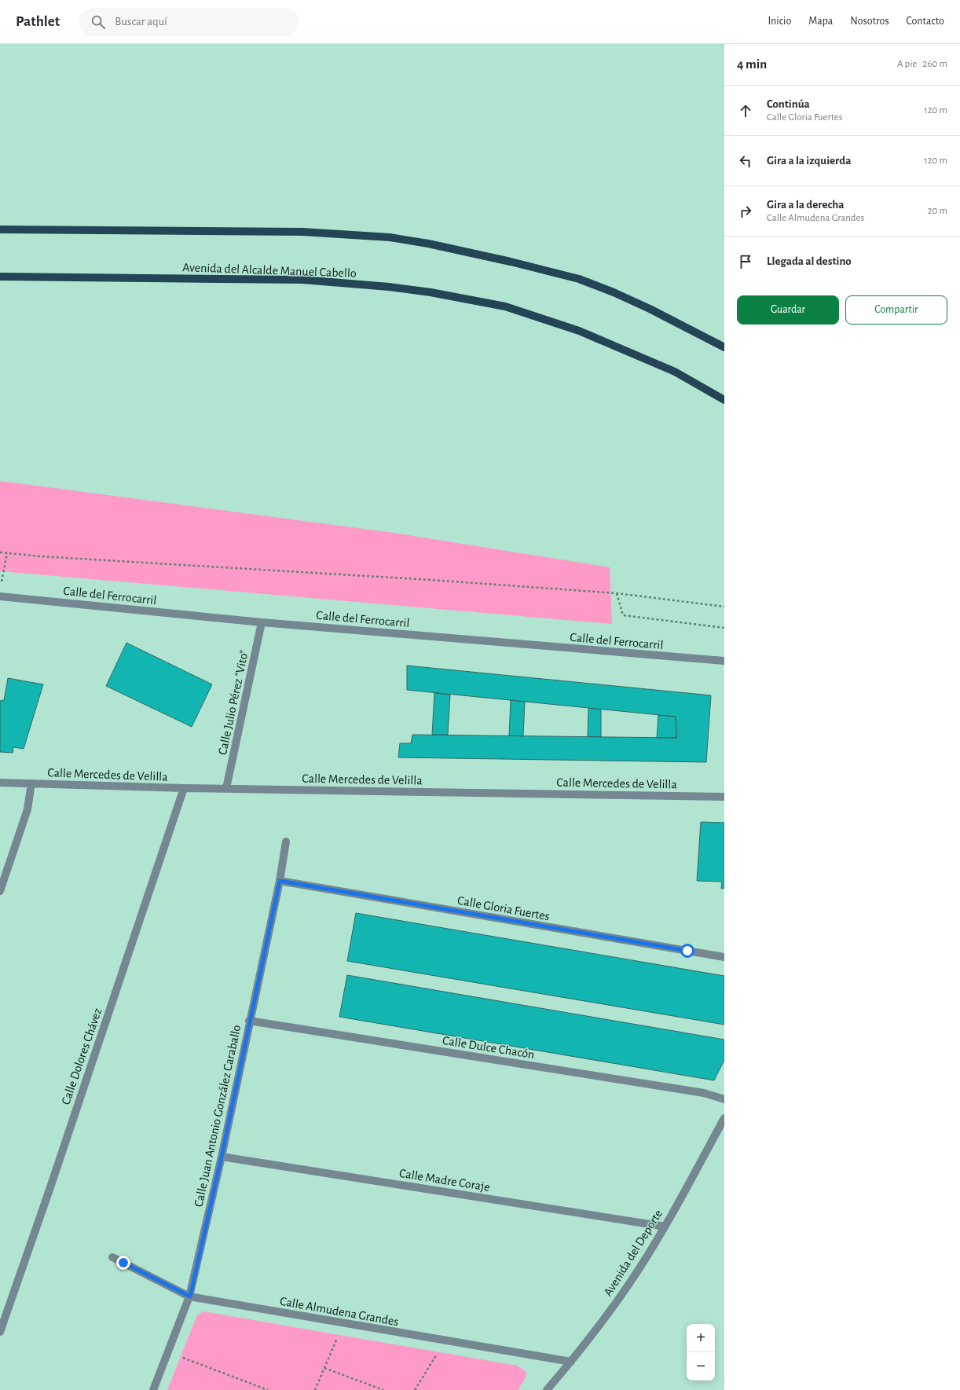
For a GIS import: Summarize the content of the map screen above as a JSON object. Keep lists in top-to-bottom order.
{
  "streets": {
    "main road": ["Avenida del Alcalde Manuel Cabello"],
    "street": [
      "Calle del Ferrocarril",
      "Calle Julio Pérez \"Vito\"",
      "Calle Mercedes de Velilla",
      "Calle Gloria Fuertes",
      "Calle Dulce Chacón",
      "Calle Dolores Chávez",
      "Calle Juan Antonio González Caraballo",
      "Calle Madre Coraje",
      "Avenida del Deporte",
      "Calle Almudena Grandes"
    ]
  },
  "crossings": [
    ["Calle del Ferrocarril", "Calle Julio Pérez \"Vito\""],
    ["Calle Julio Pérez \"Vito\"", "Calle Mercedes de Velilla"],
    ["Calle Mercedes de Velilla", "Calle Dolores Chávez"],
    ["Calle Gloria Fuertes", "Calle Juan Antonio González Caraballo"],
    ["Calle Dulce Chacón", "Calle Juan Antonio González Caraballo"],
    ["Calle Juan Antonio González Caraballo", "Calle Madre Coraje"],
    ["Calle Juan Antonio González Caraballo", "Calle Almudena Grandes"],
    ["Calle Madre Coraje", "Avenida del Deporte"],
    ["Avenida del Deporte", "Calle Almudena Grandes"]
  ],
  "page": {
    "header": "Pathlet",
    "search": "Buscar aquí",
    "nav": [
      "Inicio",
      "Mapa",
      "Nosotros",
      "Contacto"
    ],
    "heading": ["4 min", "A pie · 260 m"],
    "list": [
      ["Continúa", "Calle Gloria Fuertes", "120 m"],
      ["Gira a la izquierda", "120 m"],
      ["Gira a la derecha", "Calle Almudena Grandes", "20 m"],
      "Llegada al destino"
    ],
    "buttons": ["Guardar", "Compartir"],
    "map_buttons": ["+", "−"]
  }
}
